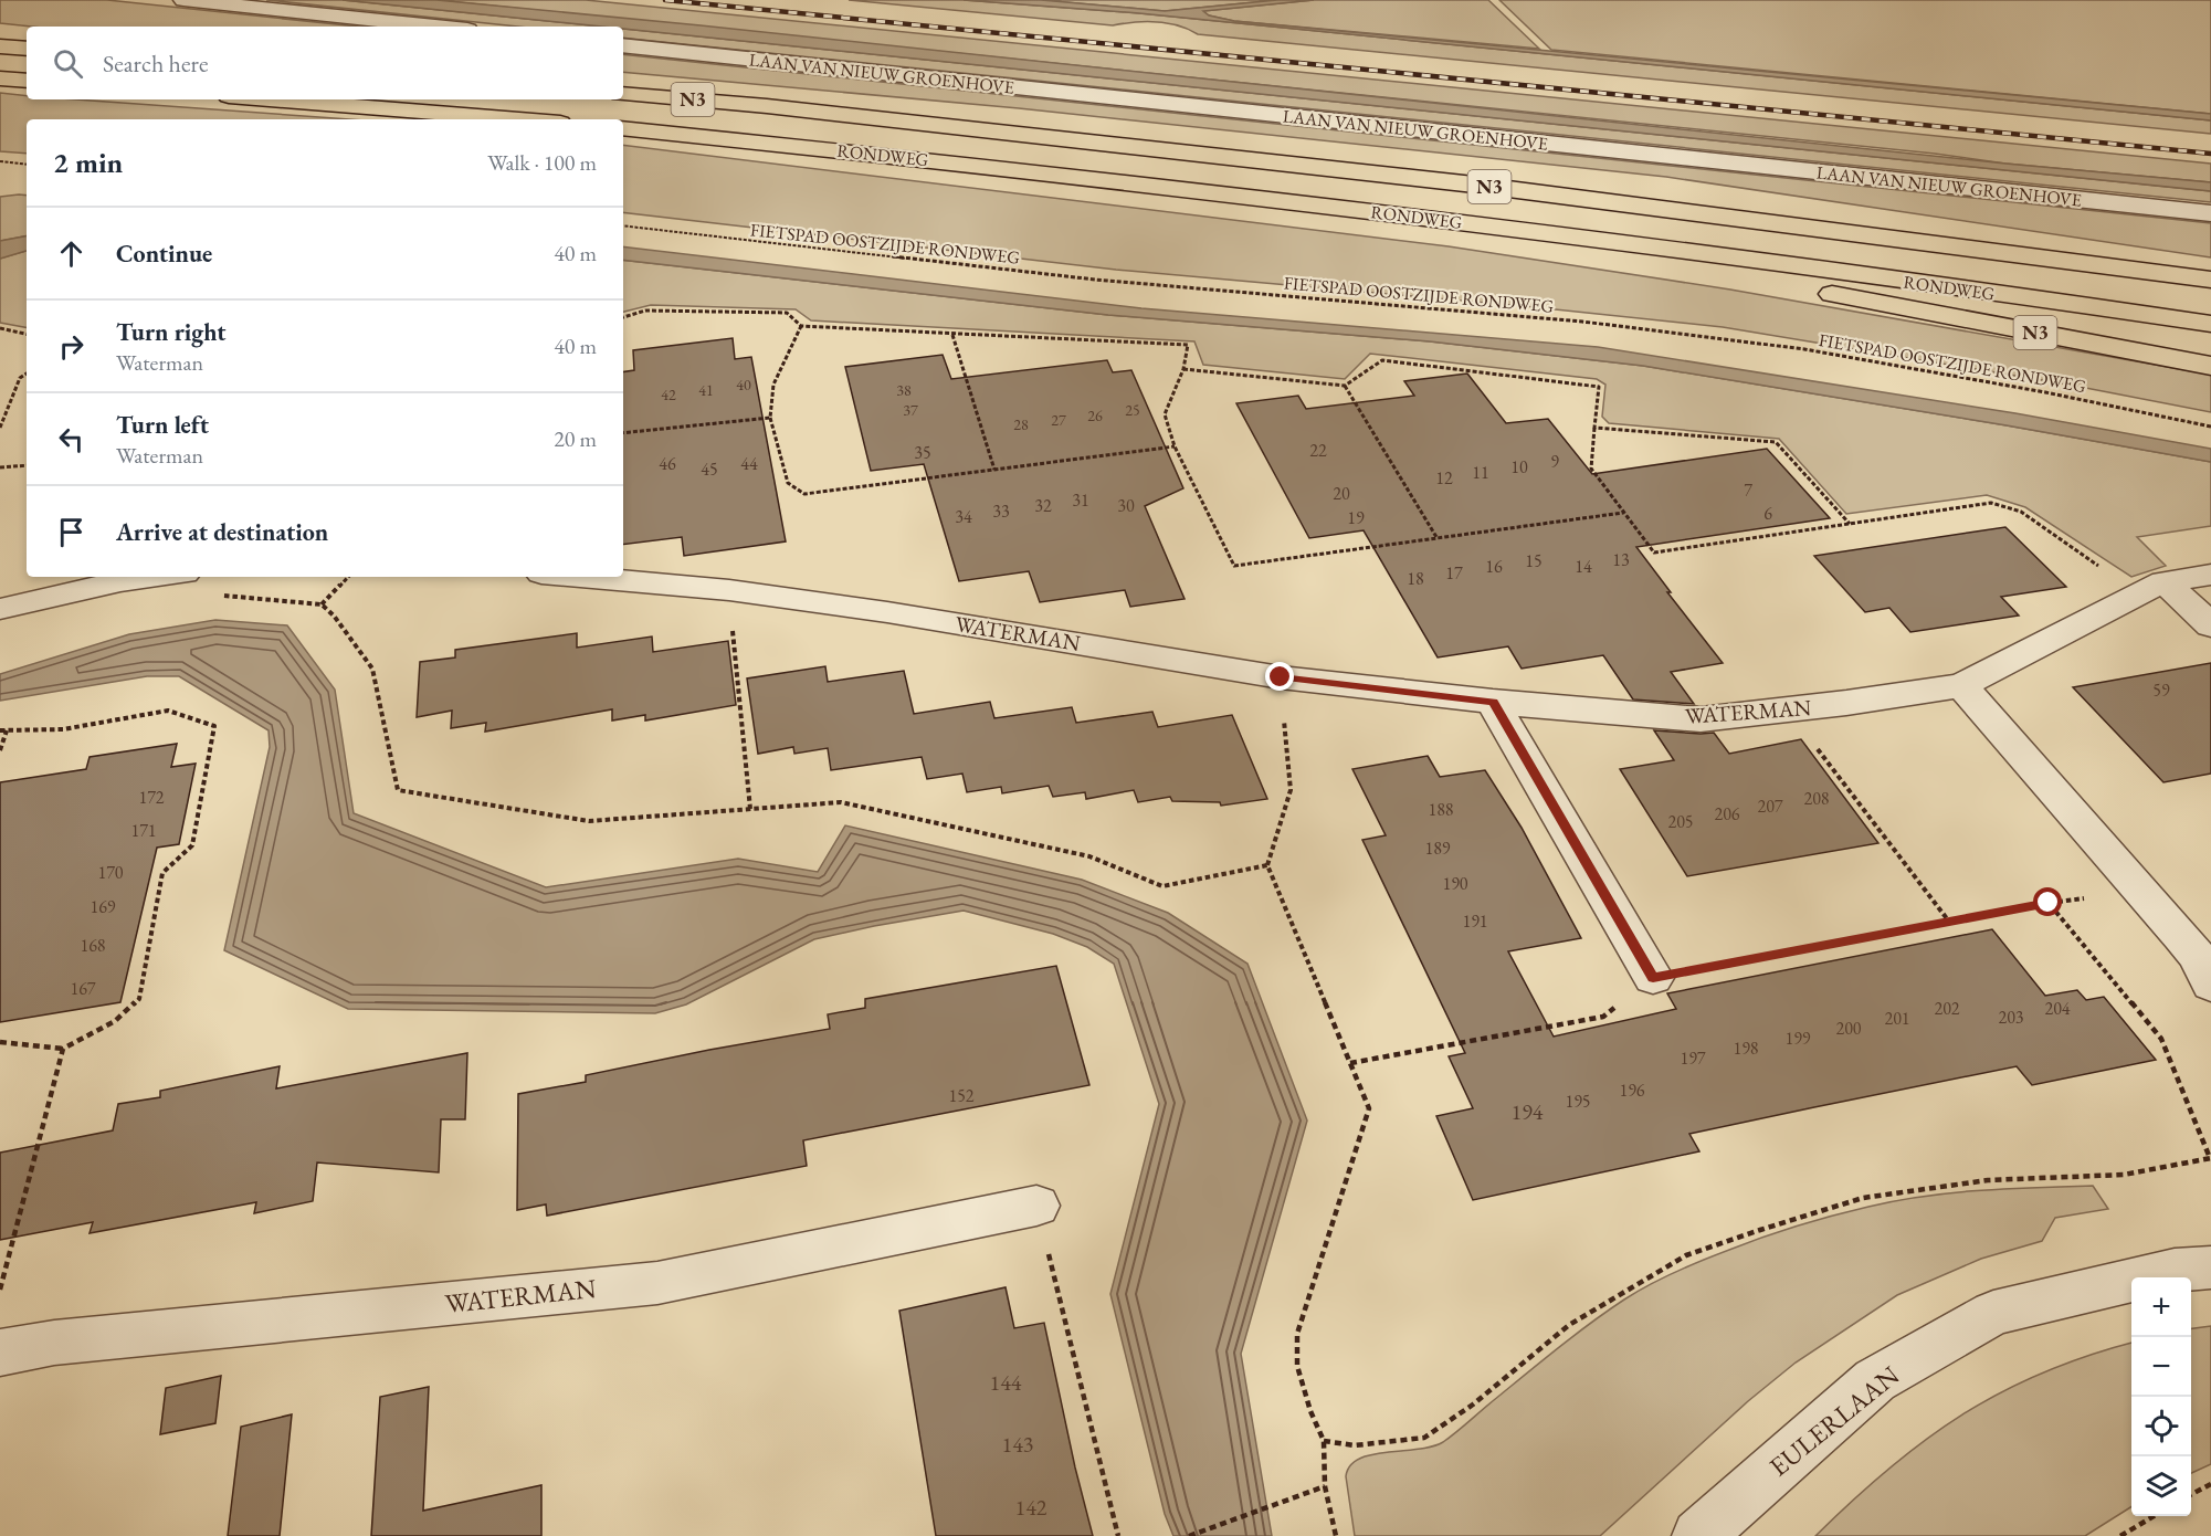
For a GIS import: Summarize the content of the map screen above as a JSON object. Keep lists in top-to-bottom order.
{
  "streets": {
    "highway": ["N3", "RONDWEG"],
    "street": ["LAAN VAN NIEUW GROENHOVE", "WATERMAN", "EULERLAAN"],
    "path": ["FIETSPAD OOSTZIJDE RONDWEG"]
  },
  "crossings": [
    ["N3", "RONDWEG"]
  ],
  "house_numbers": [
    "40",
    "41",
    "38",
    "42",
    "37",
    "25",
    "26",
    "27",
    "28",
    "22",
    "35",
    "9",
    "46",
    "44",
    "10",
    "45",
    "11",
    "12",
    "7",
    "20",
    "31",
    "32",
    "30",
    "33",
    "6",
    "34",
    "19",
    "13",
    "15",
    "16",
    "14",
    "17",
    "18",
    "59",
    "172",
    "208",
    "207",
    "188",
    "206",
    "205",
    "171",
    "189",
    "170",
    "190",
    "169",
    "191",
    "168",
    "167",
    "202",
    "204",
    "203",
    "201",
    "200",
    "199",
    "198",
    "197",
    "196",
    "152",
    "195",
    "194",
    "144",
    "143",
    "142"
  ],
  "page": {
    "search": "Search here",
    "heading": ["2 min", "Walk · 100 m"],
    "list": [
      ["Continue", "40 m"],
      ["Turn right", "Waterman", "40 m"],
      ["Turn left", "Waterman", "20 m"],
      "Arrive at destination"
    ],
    "map_buttons": ["+", "−"]
  }
}
